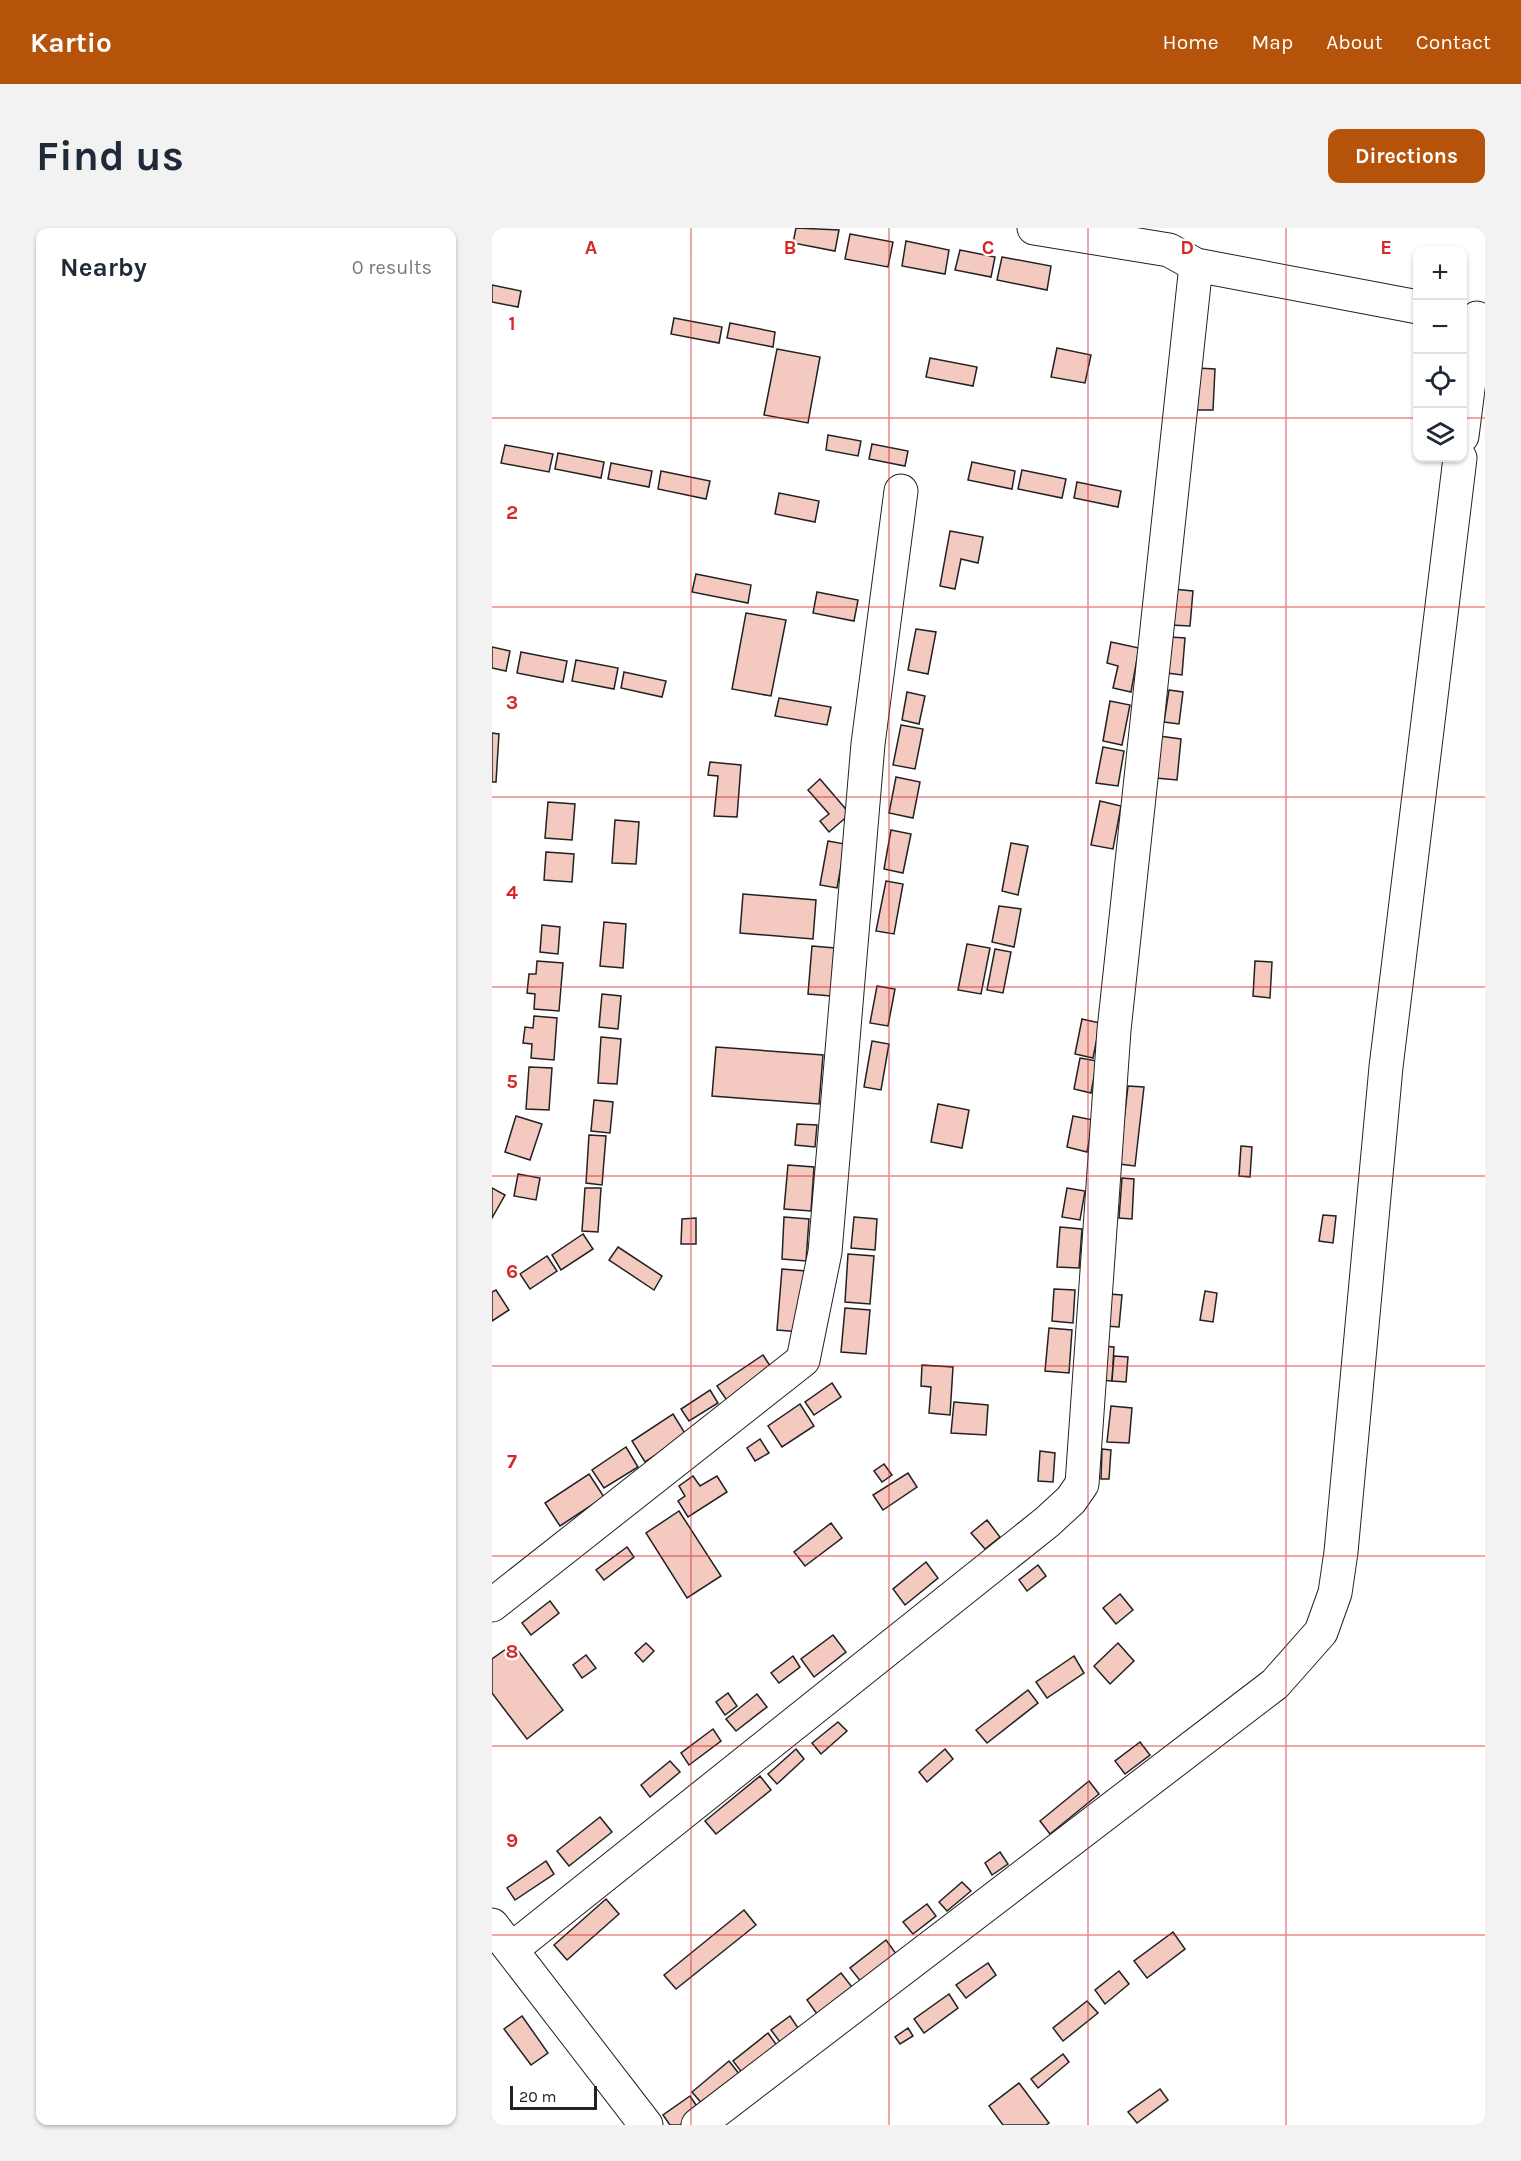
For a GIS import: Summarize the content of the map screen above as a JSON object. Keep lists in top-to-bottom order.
{
  "scale_bar": "20 m",
  "page": {
    "header": "Kartio",
    "nav": [
      "Home",
      "Map",
      "About",
      "Contact"
    ],
    "buttons": "Directions",
    "title": "Find us",
    "heading": ["Nearby", "0 results"],
    "map_buttons": ["+", "−"],
    "scale": "20 m"
  },
  "grid": {
    "columns": [
      "A",
      "B",
      "C",
      "D",
      "E"
    ],
    "rows": [
      "1",
      "2",
      "3",
      "4",
      "5",
      "6",
      "7",
      "8",
      "9"
    ]
  }
}
